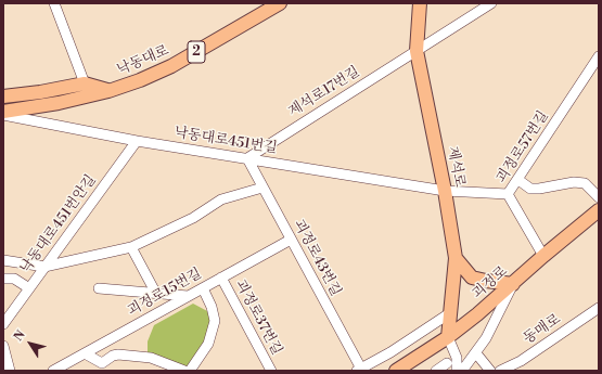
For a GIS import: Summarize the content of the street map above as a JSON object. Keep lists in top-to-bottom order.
{
  "streets": {
    "main road": [
      "2",
      "낙동대로",
      "제석로",
      "괴정로"
    ],
    "street": [
      "제석로17번길",
      "낙동대로451번길",
      "괴정로57번길",
      "낙동대로451번안길",
      "괴정로43번길",
      "괴정로15번길",
      "괴정로37번길",
      "동매로"
    ]
  },
  "crossings": [
    ["낙동대로", "낙동대로451번길"],
    ["제석로17번길", "낙동대로451번길"],
    ["제석로17번길", "제석로"],
    ["제석로17번길", "괴정로43번길"],
    ["낙동대로451번길", "괴정로57번길"],
    ["낙동대로451번길", "제석로"],
    ["낙동대로451번길", "낙동대로451번안길"],
    ["낙동대로451번길", "괴정로43번길"],
    ["괴정로57번길", "괴정로"],
    ["제석로", "괴정로"],
    ["괴정로43번길", "괴정로15번길"],
    ["괴정로15번길", "괴정로37번길"]
  ],
  "north": "top left"
}
